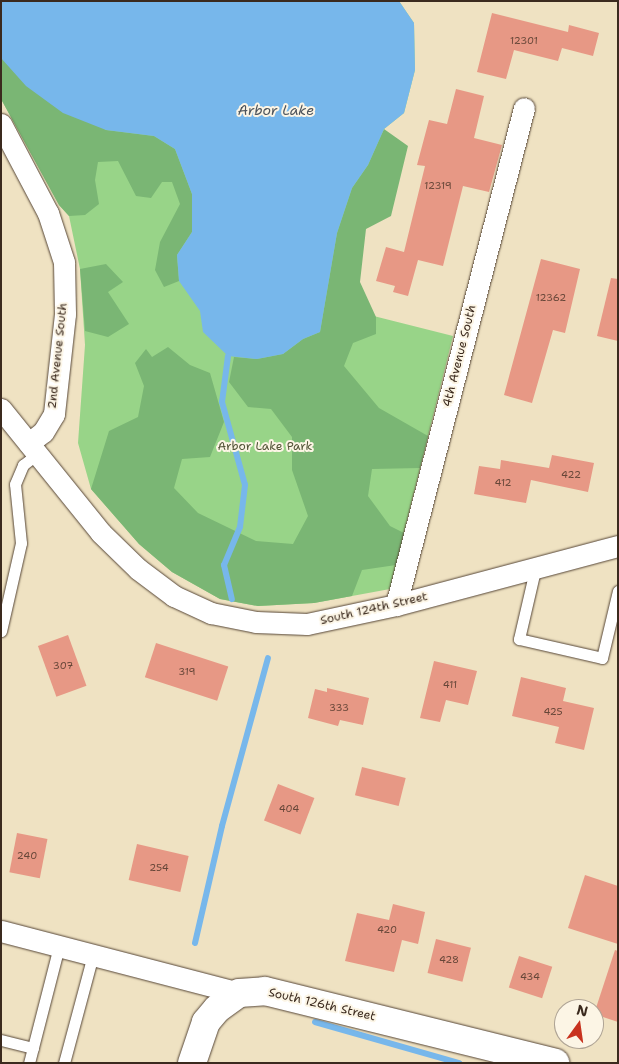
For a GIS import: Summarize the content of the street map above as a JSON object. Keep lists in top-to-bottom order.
{
  "streets": {
    "street": [
      "2nd Avenue South",
      "4th Avenue South",
      "South 124th Street",
      "South 126th Street"
    ]
  },
  "crossings": [
    ["2nd Avenue South", "South 124th Street"],
    ["4th Avenue South", "South 124th Street"]
  ],
  "water": ["Arbor Lake"],
  "parks": ["Arbor Lake Park"],
  "house_numbers": [
    "12301",
    "12319",
    "12362",
    "422",
    "412",
    "307",
    "319",
    "411",
    "333",
    "425",
    "404",
    "240",
    "254",
    "420",
    "428",
    "434"
  ],
  "north": "top"
}
